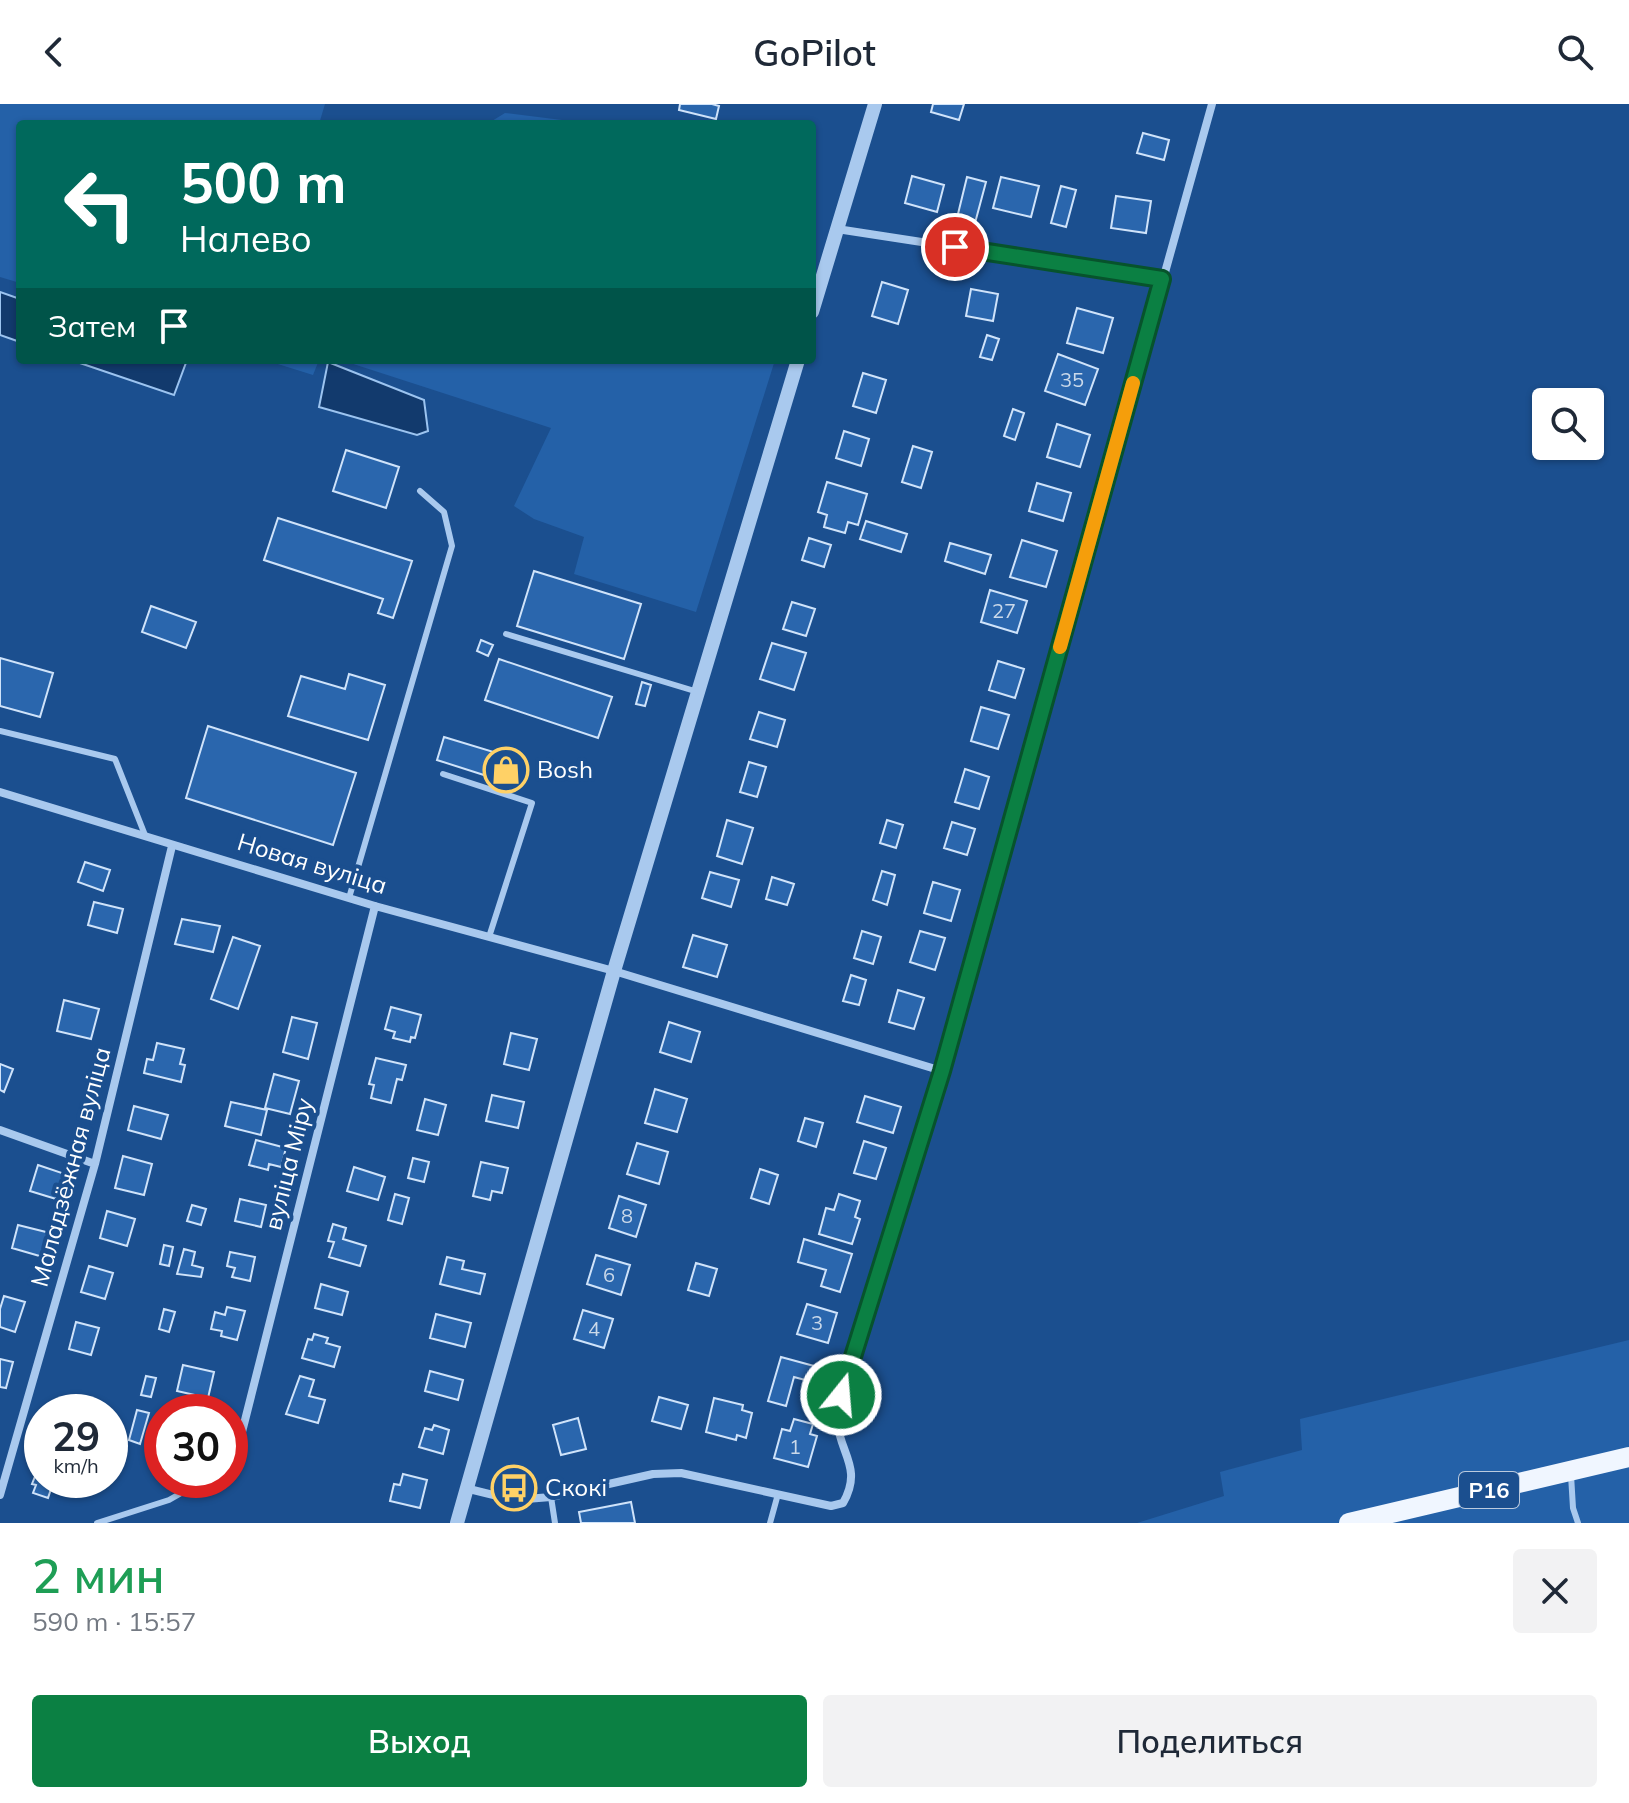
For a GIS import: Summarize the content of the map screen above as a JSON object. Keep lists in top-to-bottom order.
{
  "streets": {
    "main road": ["Р16"],
    "street": ["Новая вуліца", "вуліца Міру", "Маладзёжная вуліца"]
  },
  "crossings": [
    ["Новая вуліца", "вуліца Міру"],
    ["Новая вуліца", "Маладзёжная вуліца"]
  ],
  "places": {
    "shop": ["Bosh"],
    "bus stop": ["Скокі"]
  },
  "house_numbers": [
    "35",
    "27",
    "8",
    "6",
    "3",
    "4",
    "1"
  ],
  "page": {
    "header": "GoPilot",
    "turn": ["500 m", "Налево"],
    "then": "Затем",
    "speed": "29 km/h",
    "limit": "30",
    "heading": ["2 мин", "590 m · 15:57"],
    "buttons": ["Выход", "Поделиться"]
  }
}
